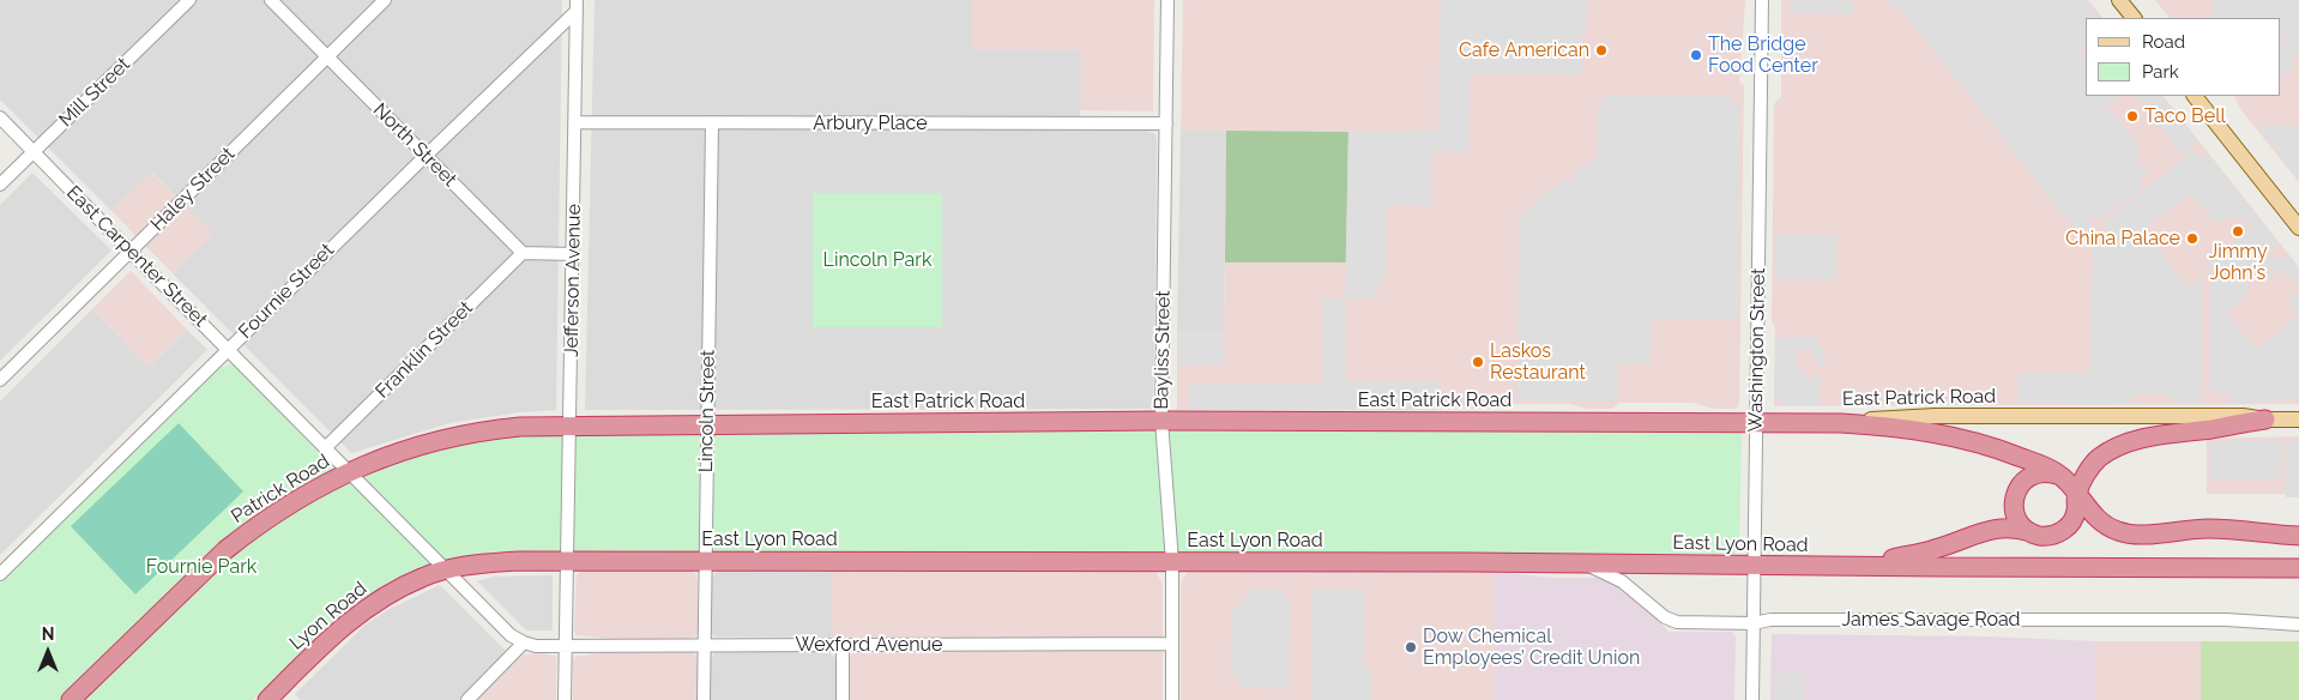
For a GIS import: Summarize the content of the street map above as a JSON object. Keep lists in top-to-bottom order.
{
  "streets": {
    "highway": [
      "East Patrick Road",
      "Patrick Road",
      "East Lyon Road",
      "Lyon Road"
    ],
    "street": [
      "Mill Street",
      "Arbury Place",
      "North Street",
      "Haley Street",
      "East Carpenter Street",
      "Jefferson Avenue",
      "Fournie Street",
      "Franklin Street",
      "Bayliss Street",
      "Washington Street",
      "Lincoln Street",
      "James Savage Road",
      "Wexford Avenue"
    ]
  },
  "crossings": [
    ["Mill Street", "East Carpenter Street"],
    ["Arbury Place", "Jefferson Avenue"],
    ["Arbury Place", "Bayliss Street"],
    ["Arbury Place", "Lincoln Street"],
    ["North Street", "Haley Street"],
    ["North Street", "Fournie Street"],
    ["North Street", "Franklin Street"],
    ["Haley Street", "East Carpenter Street"],
    ["East Carpenter Street", "Fournie Street"],
    ["East Carpenter Street", "Franklin Street"],
    ["East Carpenter Street", "Patrick Road"],
    ["East Carpenter Street", "Lyon Road"],
    ["Jefferson Avenue", "Fournie Street"],
    ["Jefferson Avenue", "East Patrick Road"],
    ["Jefferson Avenue", "Patrick Road"],
    ["Jefferson Avenue", "East Lyon Road"],
    ["Jefferson Avenue", "Lyon Road"],
    ["Jefferson Avenue", "Wexford Avenue"],
    ["Bayliss Street", "East Patrick Road"],
    ["Bayliss Street", "East Lyon Road"],
    ["Bayliss Street", "Wexford Avenue"],
    ["Washington Street", "East Patrick Road"],
    ["Washington Street", "East Lyon Road"],
    ["Washington Street", "James Savage Road"],
    ["East Patrick Road", "Lincoln Street"],
    ["East Patrick Road", "Patrick Road"],
    ["Lincoln Street", "East Lyon Road"],
    ["Lincoln Street", "Wexford Avenue"],
    ["East Lyon Road", "Lyon Road"],
    ["East Lyon Road", "James Savage Road"]
  ],
  "parks": ["Lincoln Park", "Fournie Park"],
  "places": [
    "Cafe American",
    "The Bridge Food Center",
    "Taco Bell",
    "Jimmy John's",
    "China Palace",
    "Laskos Restaurant",
    "Dow Chemical Employees’ Credit Union"
  ],
  "legend": ["Road", "Park"],
  "north": "top"
}
